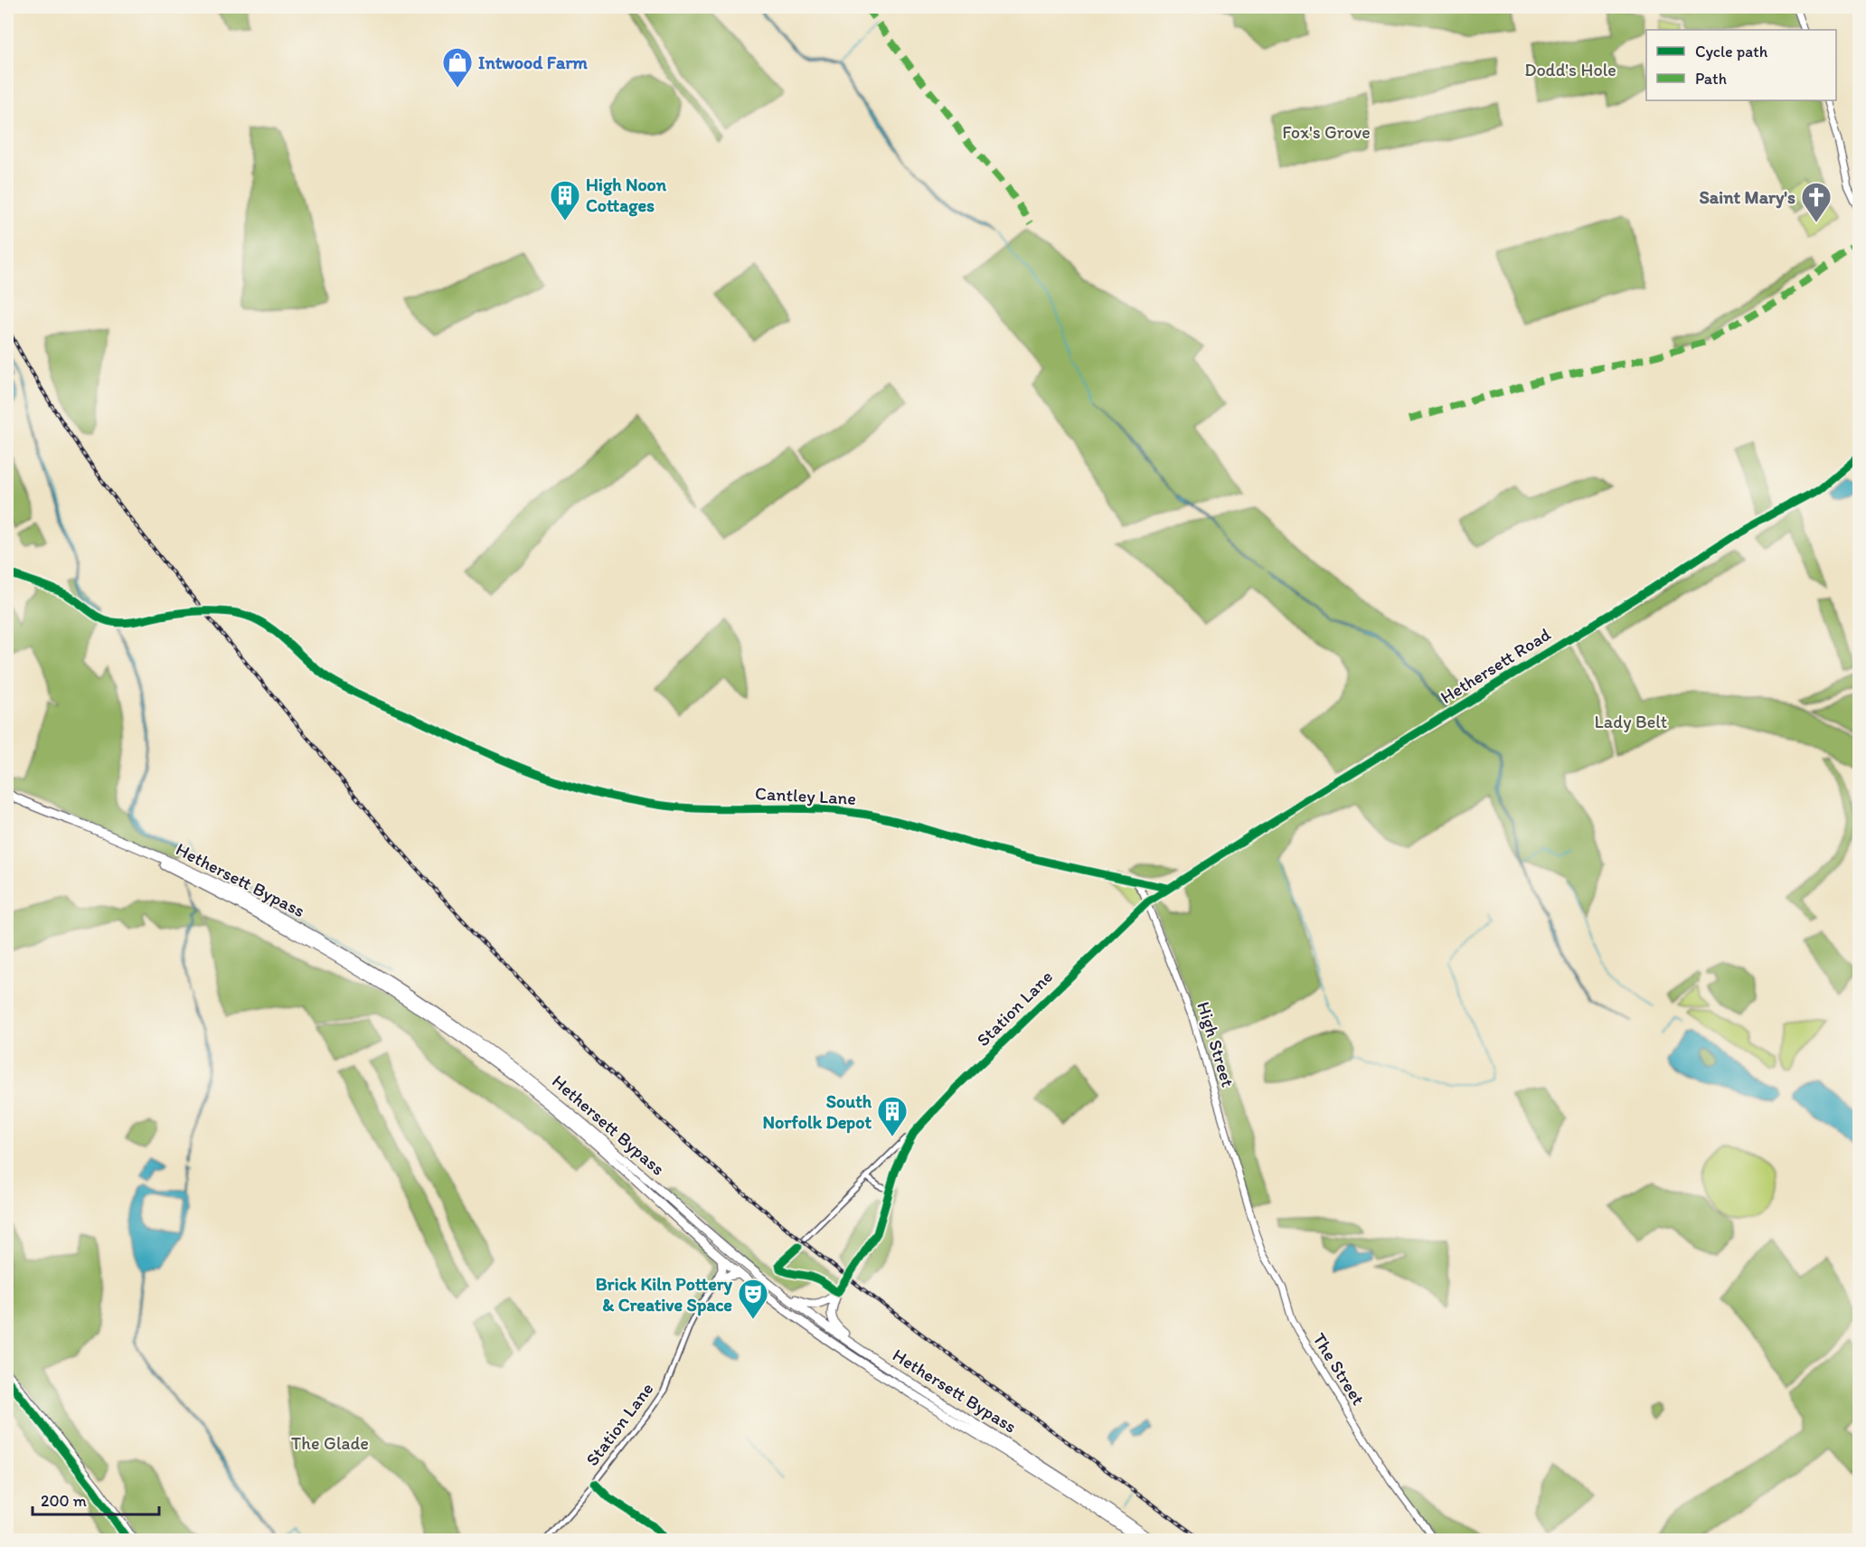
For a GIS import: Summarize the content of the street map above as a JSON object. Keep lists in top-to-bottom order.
{
  "streets": {
    "highway": ["Hethersett Bypass"],
    "street": [
      "Hethersett Road",
      "Cantley Lane",
      "Station Lane",
      "High Street",
      "The Street"
    ]
  },
  "crossings": [
    ["Hethersett Road", "Cantley Lane"],
    ["Hethersett Road", "Station Lane"],
    ["Hethersett Road", "High Street"],
    ["Station Lane", "High Street"],
    ["High Street", "The Street"]
  ],
  "parks": [
    "Dodd's Hole",
    "Fox's Grove",
    "Lady Belt",
    "The Glade"
  ],
  "places": {
    "shop": ["Intwood Farm"],
    "building": ["High Noon Cottages", "South Norfolk Depot"],
    "church": ["Saint Mary's"],
    "theatre": ["Brick Kiln Pottery & Creative Space"]
  },
  "legend": ["Cycle path", "Path"],
  "scale_bar": "200 m"
}
